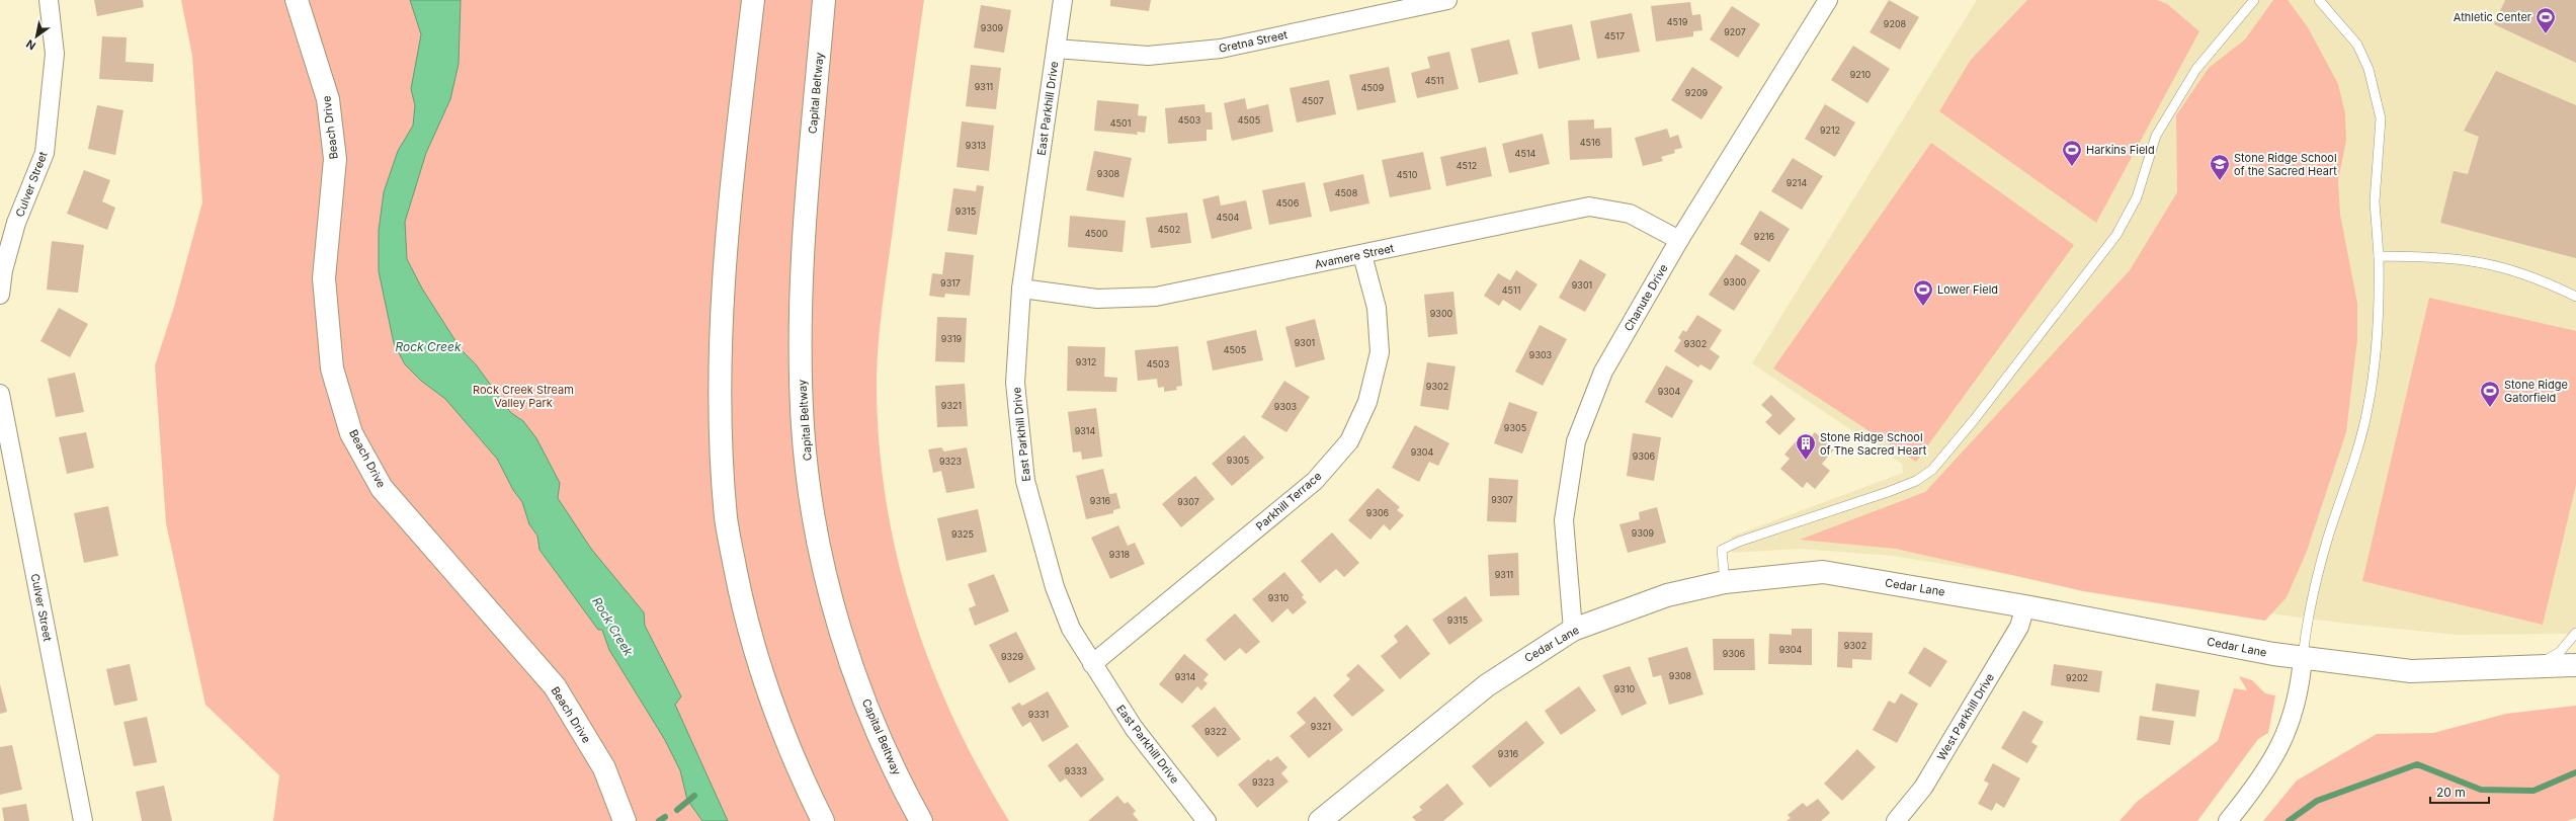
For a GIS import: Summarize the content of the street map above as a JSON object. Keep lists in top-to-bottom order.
{
  "streets": {
    "main road": ["Capital Beltway", "Beach Drive", "Cedar Lane"],
    "street": [
      "Gretna Street",
      "East Parkhill Drive",
      "Culver Street",
      "Avamere Street",
      "Chanute Drive",
      "Parkhill Terrace",
      "West Parkhill Drive"
    ]
  },
  "crossings": [
    ["Gretna Street", "East Parkhill Drive"],
    ["East Parkhill Drive", "Avamere Street"],
    ["East Parkhill Drive", "Parkhill Terrace"],
    ["Avamere Street", "Chanute Drive"],
    ["Avamere Street", "Parkhill Terrace"],
    ["Chanute Drive", "Cedar Lane"],
    ["Cedar Lane", "West Parkhill Drive"]
  ],
  "water": ["Rock Creek"],
  "parks": ["Rock Creek Stream Valley Park"],
  "places": {
    "sports": [
      "Athletic Center",
      "Harkins Field",
      "Lower Field",
      "Stone Ridge Gatorfield"
    ],
    "school or university": ["Stone Ridge School of the Sacred Heart"],
    "building": ["Stone Ridge School of The Sacred Heart"]
  },
  "house_numbers": [
    "4519",
    "9208",
    "9309",
    "9207",
    "4517",
    "9210",
    "4511",
    "9311",
    "4509",
    "9209",
    "4507",
    "4503",
    "4505",
    "4501",
    "9212",
    "4516",
    "9313",
    "4514",
    "4512",
    "9308",
    "4510",
    "9214",
    "4508",
    "4506",
    "9315",
    "4504",
    "4502",
    "4500",
    "9216",
    "9300",
    "9317",
    "9301",
    "4511",
    "9300",
    "9319",
    "9301",
    "9302",
    "4505",
    "9303",
    "9312",
    "4503",
    "9302",
    "9304",
    "9321",
    "9303",
    "9305",
    "9314",
    "9304",
    "9306",
    "9305",
    "9323",
    "9307",
    "9316",
    "9307",
    "9306",
    "9309",
    "9325",
    "9318",
    "9311",
    "9310",
    "9315",
    "9302",
    "9304",
    "9306",
    "9329",
    "9308",
    "9314",
    "9202",
    "9310",
    "9331",
    "9321",
    "9322",
    "9316",
    "9333",
    "9323"
  ],
  "scale_bar": "20 m",
  "north": "bottom left"
}
